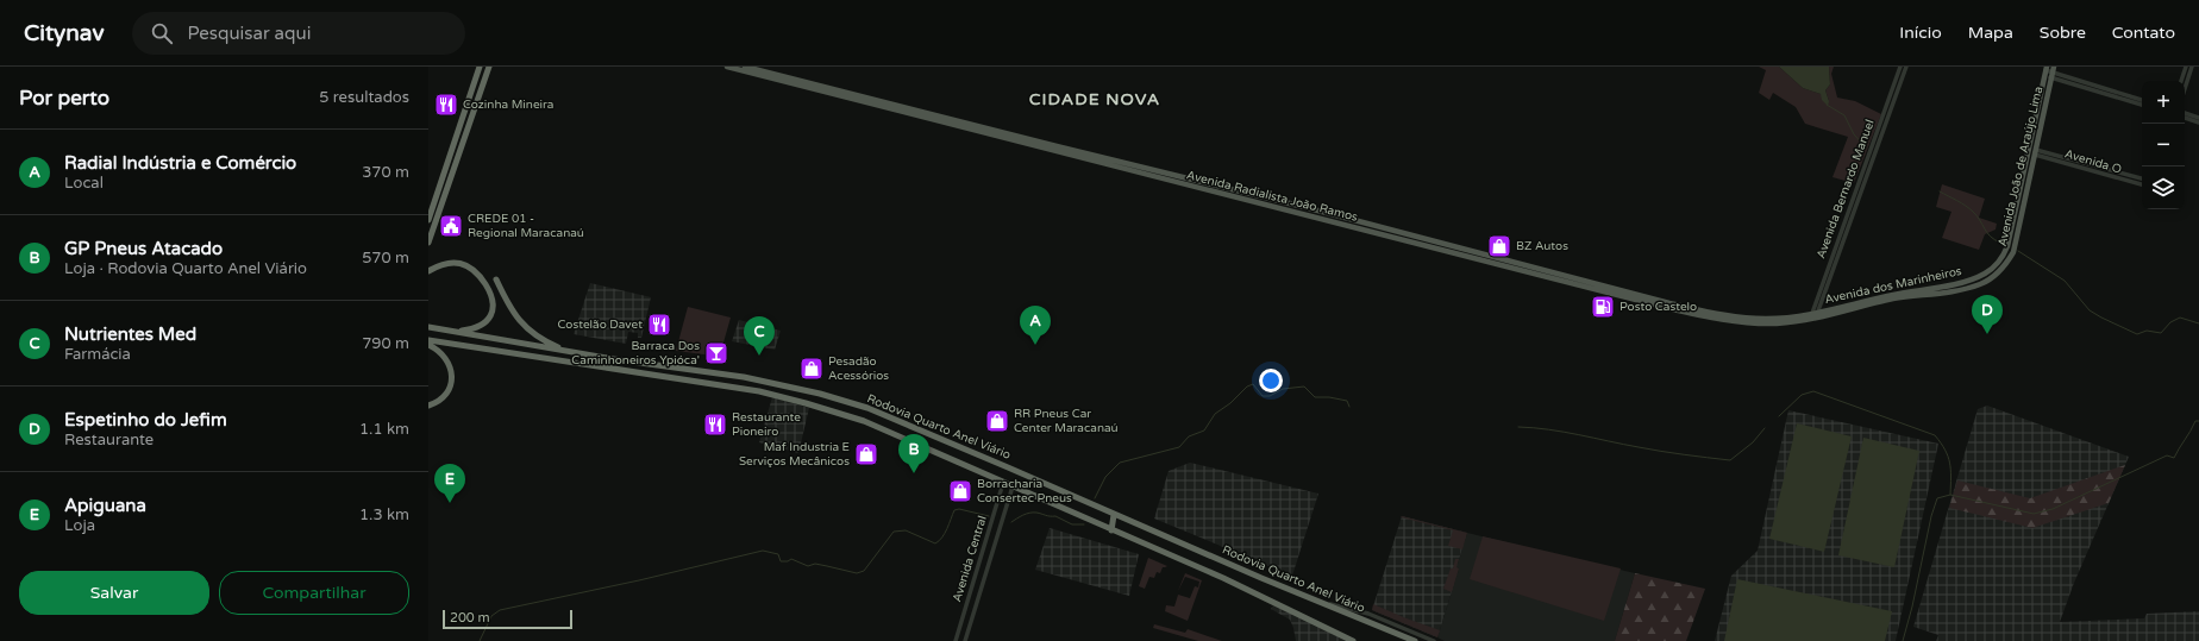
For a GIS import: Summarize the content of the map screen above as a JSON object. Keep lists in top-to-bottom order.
{
  "streets": {
    "highway": ["Rodovia Quarto Anel Viário"],
    "main road": ["Avenida João de Araújo Lima", "Avenida Radialista João Ramos", "Avenida dos Marinheiros"],
    "street": ["Avenida O", "Avenida Bernardo Manuel", "Avenida Central"]
  },
  "crossings": [
    ["Avenida O", "Avenida João de Araújo Lima"],
    ["Avenida João de Araújo Lima", "Avenida dos Marinheiros"],
    ["Avenida Bernardo Manuel", "Avenida Radialista João Ramos"],
    ["Avenida Bernardo Manuel", "Avenida dos Marinheiros"],
    ["Avenida Radialista João Ramos", "Avenida dos Marinheiros"],
    ["Rodovia Quarto Anel Viário", "Avenida Central"]
  ],
  "districts": ["CIDADE NOVA"],
  "places": {
    "restaurant": ["Cozinha Mineira", "Costelão Davet", "Restaurante Pioneiro"],
    "public building": ["CREDE 01 - Regional Maracanaú"],
    "shop": [
      "BZ Autos",
      "Pesadão Acessórios",
      "RR Pneus Car Center Maracanaú",
      "Maf Industria E Serviços Mecânicos",
      "Borracharia Consertec Pneus"
    ],
    "fuel station": ["Posto Castelo"],
    "bar": ["Barraca Dos Caminhoneiros Ypióca'"]
  },
  "scale_bar": "200 m",
  "page": {
    "header": "Citynav",
    "search": "Pesquisar aqui",
    "nav": [
      "Início",
      "Mapa",
      "Sobre",
      "Contato"
    ],
    "heading": ["Por perto", "5 resultados"],
    "map_buttons": ["+", "−"],
    "list": [
      {
        "mark": "A",
        "name": "Radial Indústria e Comércio",
        "note": "Local",
        "value": "370 m"
      },
      {
        "mark": "B",
        "name": "GP Pneus Atacado",
        "note": "Loja · Rodovia Quarto Anel Viário",
        "value": "570 m"
      },
      {
        "mark": "C",
        "name": "Nutrientes Med",
        "note": "Farmácia",
        "value": "790 m"
      },
      {
        "mark": "D",
        "name": "Espetinho do Jefim",
        "note": "Restaurante",
        "value": "1.1 km"
      },
      {
        "mark": "E",
        "name": "Apiguana",
        "note": "Loja",
        "value": "1.3 km"
      }
    ],
    "pins": [
      "D",
      "A",
      "C",
      "B",
      "E"
    ],
    "buttons": ["Salvar", "Compartilhar"],
    "scale": "200 m"
  }
}
